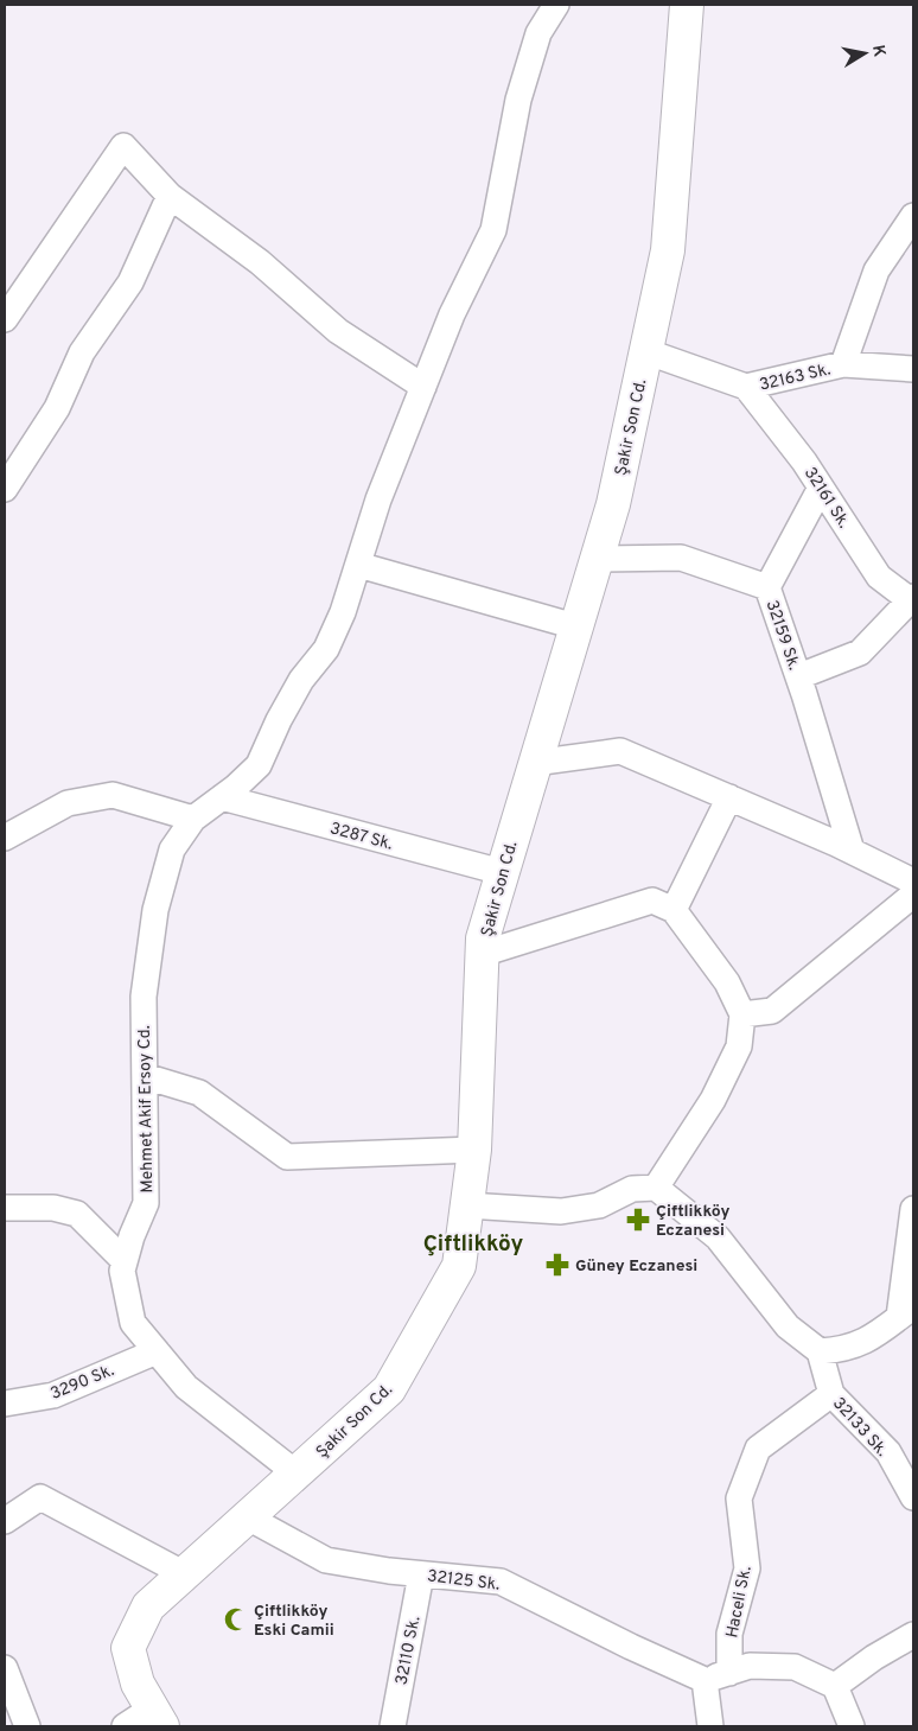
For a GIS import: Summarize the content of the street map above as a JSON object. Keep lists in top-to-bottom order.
{
  "streets": {
    "street": [
      "32163 Sk.",
      "Şakir Son Cd.",
      "32161 Sk.",
      "32159 Sk.",
      "3287 Sk.",
      "Mehmet Akif Ersoy Cd.",
      "3290 Sk.",
      "32133 Sk.",
      "32125 Sk.",
      "Haceli Sk.",
      "32110 Sk."
    ]
  },
  "crossings": [
    ["32163 Sk.", "Şakir Son Cd."],
    ["32163 Sk.", "32161 Sk."],
    ["Şakir Son Cd.", "32159 Sk."],
    ["Şakir Son Cd.", "3287 Sk."],
    ["Şakir Son Cd.", "Mehmet Akif Ersoy Cd."],
    ["Şakir Son Cd.", "32125 Sk."],
    ["3287 Sk.", "Mehmet Akif Ersoy Cd."],
    ["Mehmet Akif Ersoy Cd.", "3290 Sk."],
    ["32133 Sk.", "Haceli Sk."],
    ["32125 Sk.", "32110 Sk."]
  ],
  "districts": ["Çiftlikköy"],
  "places": {
    "pharmacy": ["Çiftlikköy Eczanesi", "Güney Eczanesi"],
    "mosque": ["Çiftlikköy Eski Camii"]
  },
  "north": "right"
}
